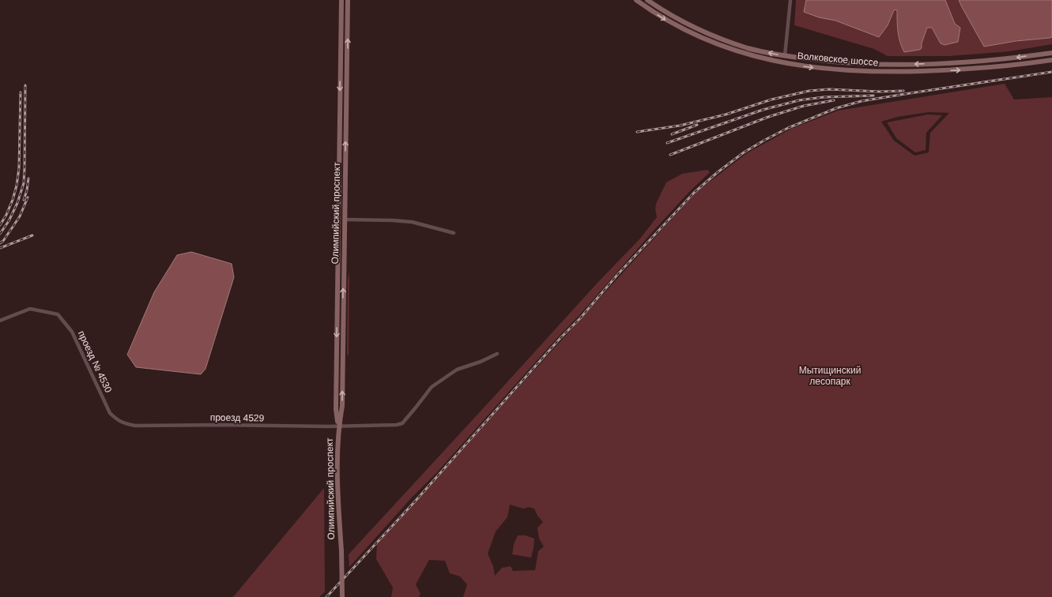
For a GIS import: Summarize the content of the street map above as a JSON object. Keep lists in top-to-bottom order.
{
  "streets": {
    "main road": ["Волковское шоссе", "Олимпийский проспект"],
    "street": ["проезд № 4530", "проезд 4529"]
  },
  "crossings": [
    ["Олимпийский проспект", "проезд 4529"],
    ["проезд № 4530", "проезд 4529"]
  ],
  "parks": ["Мытищинский лесопарк"]
}
